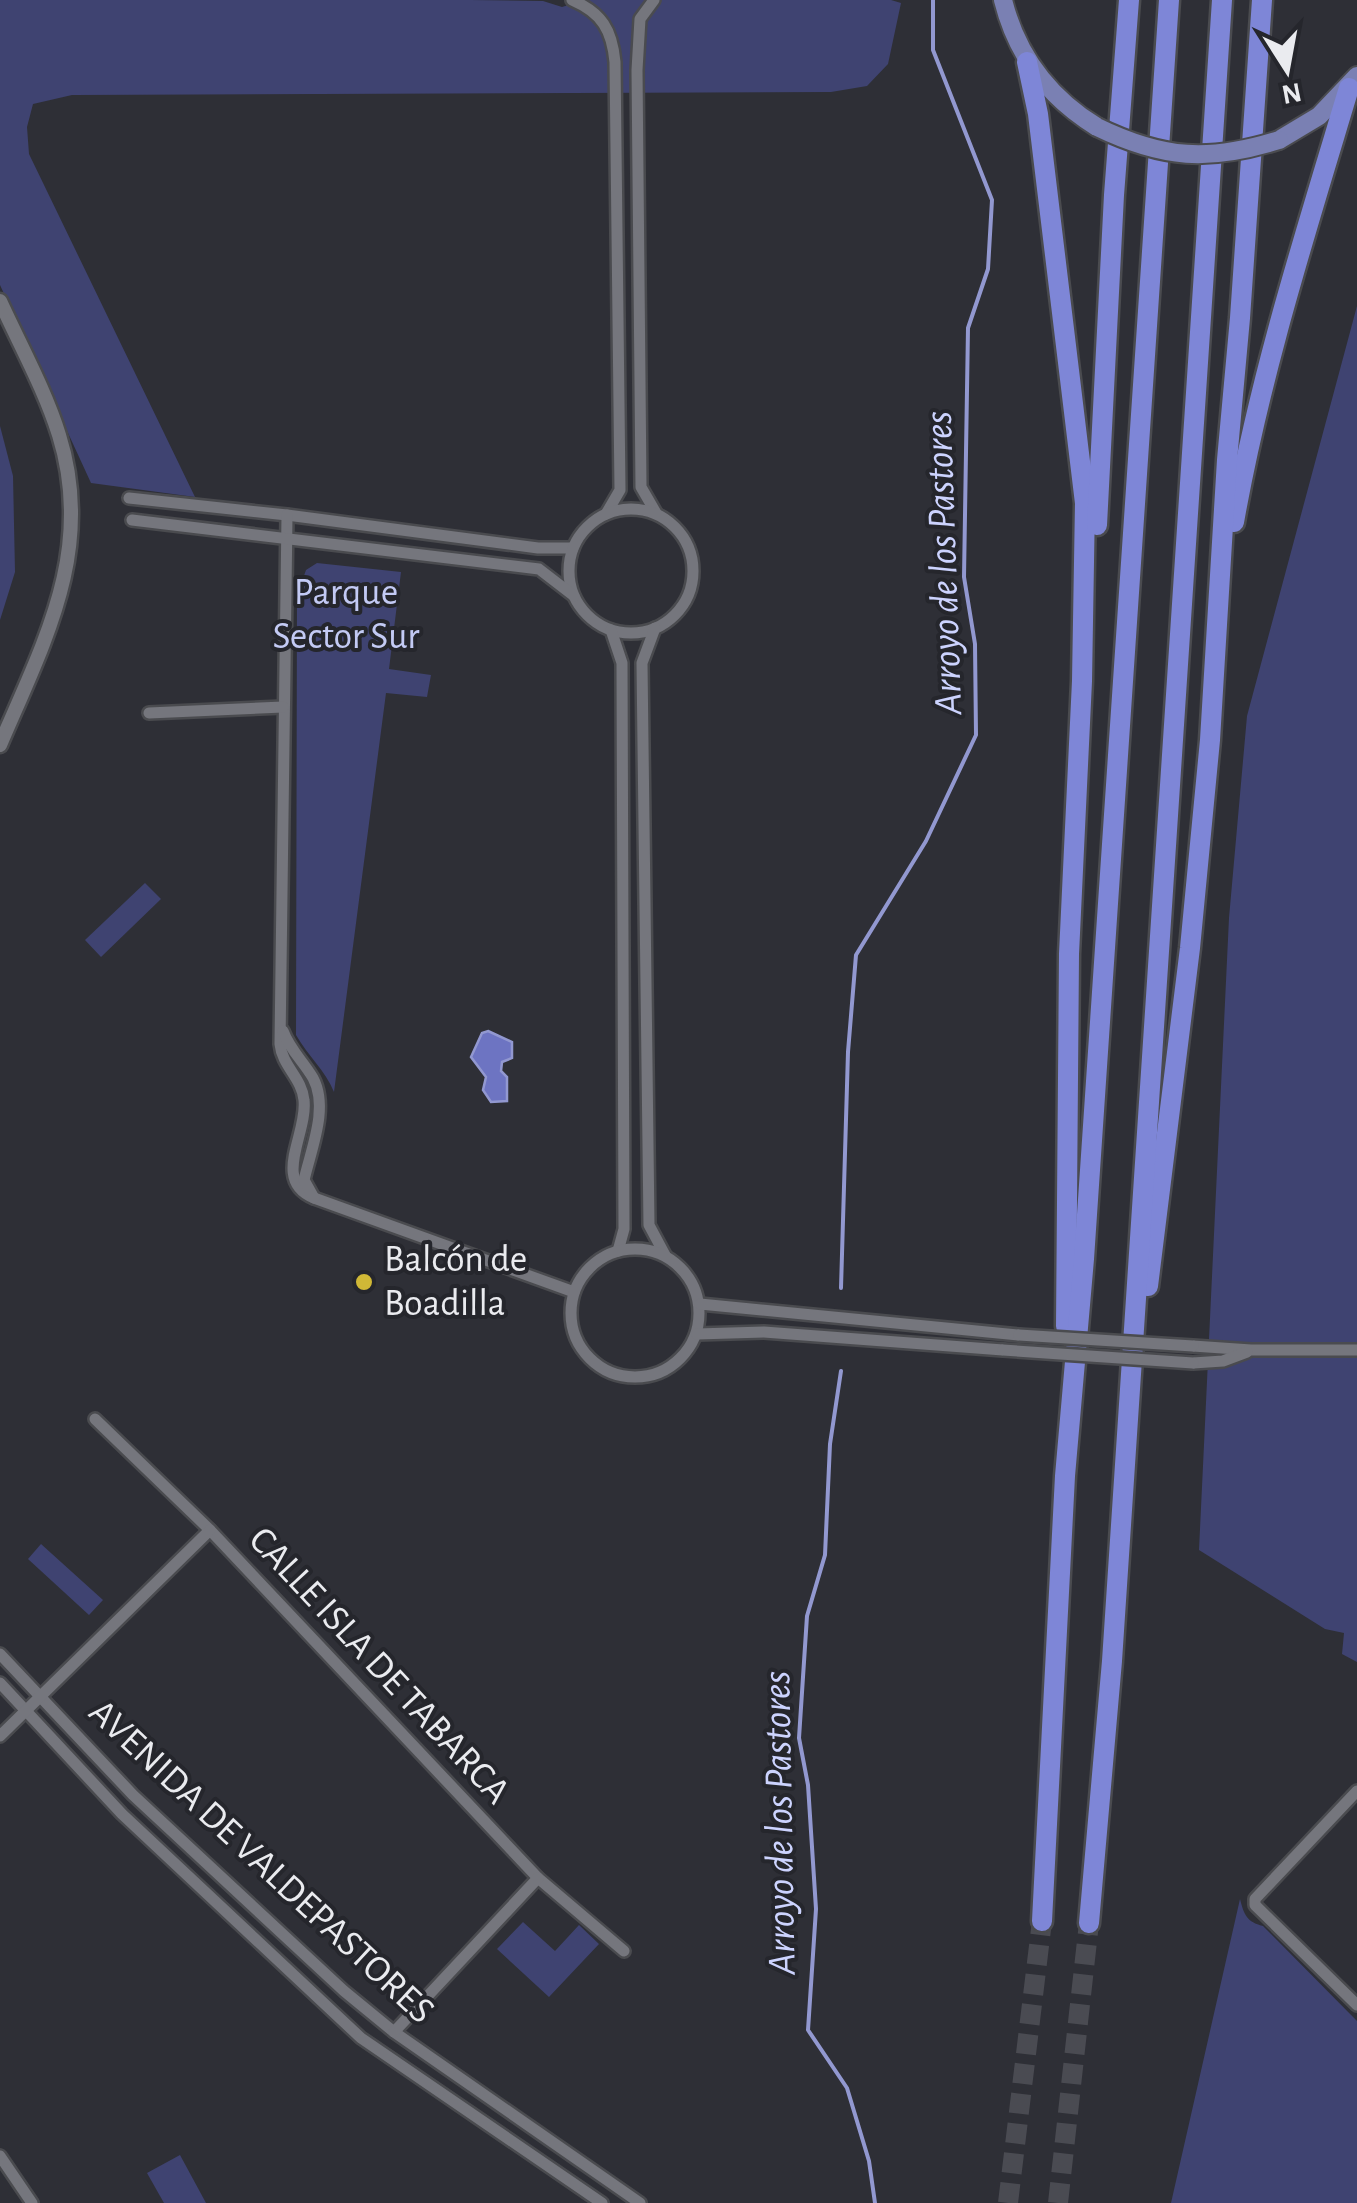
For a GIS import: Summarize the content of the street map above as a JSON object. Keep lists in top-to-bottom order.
{
  "streets": {
    "street": ["CALLE ISLA DE TABARCA", "AVENIDA DE VALDEPASTORES"]
  },
  "water": ["Arroyo de los Pastores"],
  "parks": ["Parque Sector Sur"],
  "places": ["Balcón de Boadilla"],
  "north": "bottom"
}
